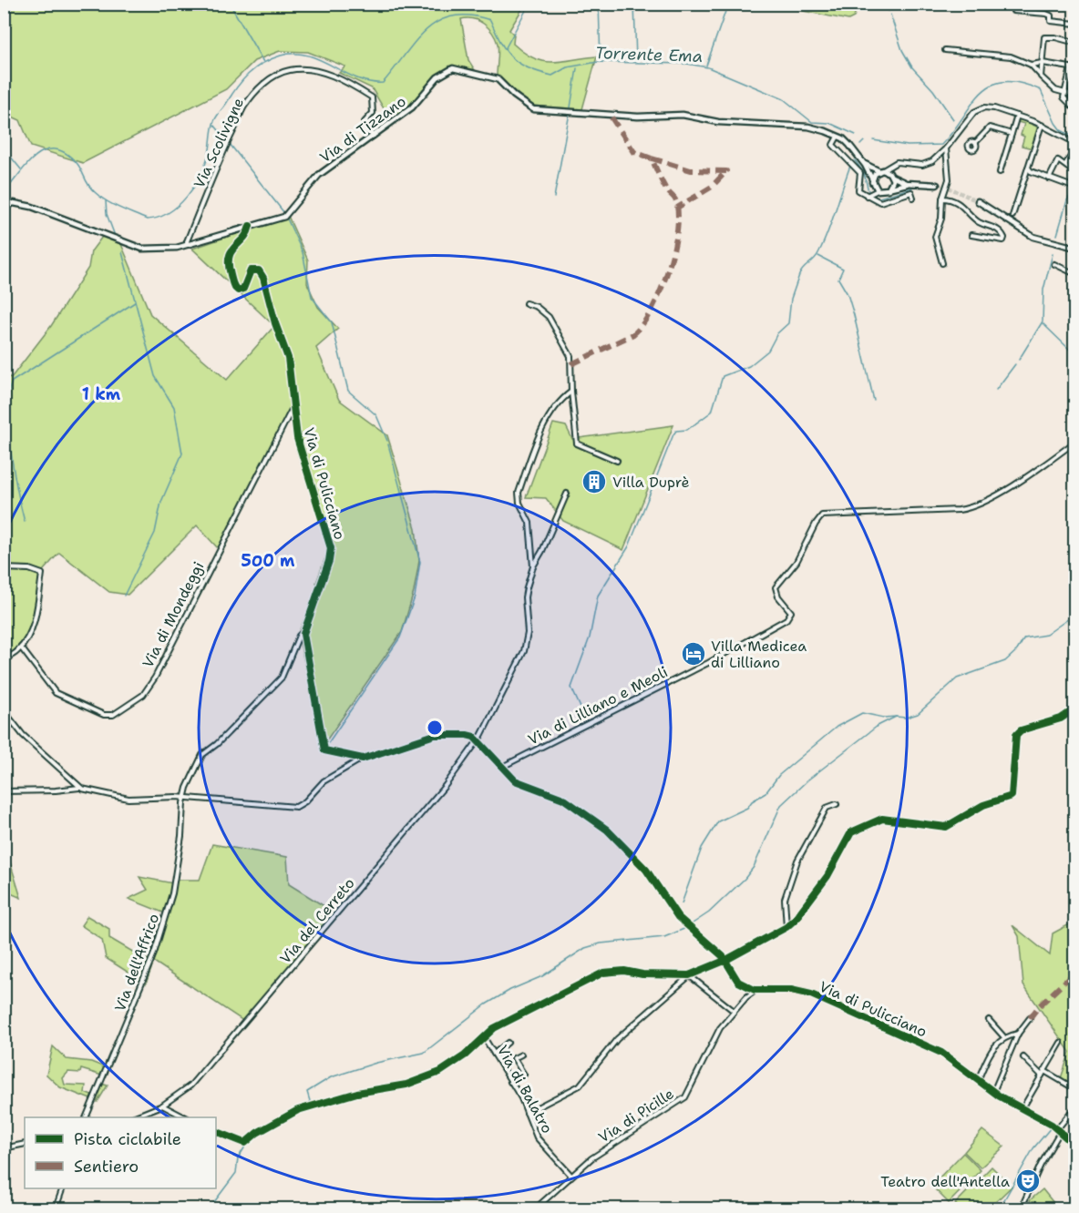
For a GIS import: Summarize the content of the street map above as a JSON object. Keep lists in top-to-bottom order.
{
  "streets": {
    "main road": ["Via di Tizzano"],
    "street": [
      "Via Scolivigne",
      "Via di Pulicciano",
      "Via di Mondeggi",
      "Via di Lilliano e Meoli",
      "Via del Cerreto",
      "Via dell'Affrico",
      "Via di Balatro",
      "Via di Picille"
    ]
  },
  "crossings": [
    ["Via di Tizzano", "Via Scolivigne"],
    ["Via di Tizzano", "Via di Pulicciano"],
    ["Via di Pulicciano", "Via di Mondeggi"],
    ["Via di Pulicciano", "Via di Lilliano e Meoli"],
    ["Via di Pulicciano", "Via del Cerreto"],
    ["Via di Pulicciano", "Via di Picille"],
    ["Via di Balatro", "Via di Picille"]
  ],
  "water": ["Torrente Ema"],
  "places": {
    "building": ["Villa Duprè"],
    "hotel": ["Villa Medicea di Lilliano"],
    "theatre": ["Teatro dell'Antella"]
  },
  "legend": ["Pista ciclabile", "Sentiero"],
  "rings": ["1 km", "500 m"]
}
